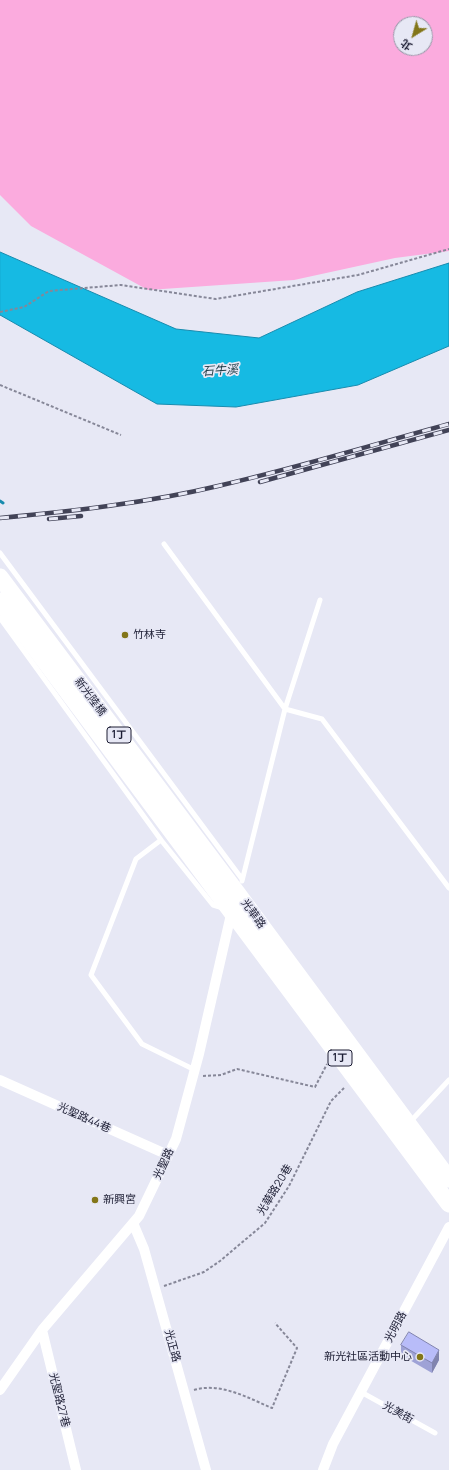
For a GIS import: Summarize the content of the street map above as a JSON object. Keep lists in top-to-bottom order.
{
  "streets": {
    "main road": ["新光陸橋", "1丁", "光華路"],
    "street": [
      "光聖路44巷",
      "光聖路",
      "光明路",
      "光正路",
      "光聖路27巷"
    ],
    "lane": ["光美街"],
    "path": ["光華路20巷"]
  },
  "crossings": [
    ["新光陸橋", "光華路"],
    ["新光陸橋", "光聖路"],
    ["光華路", "光聖路"],
    ["光華路", "光華路20巷"],
    ["光聖路44巷", "光聖路"],
    ["光聖路", "光正路"],
    ["光聖路", "光聖路27巷"],
    ["光華路20巷", "光正路"],
    ["光明路", "光美街"]
  ],
  "water": ["石牛溪"],
  "places": ["竹林寺", "新興宮", "新光社區活動中心"],
  "north": "bottom left"
}
